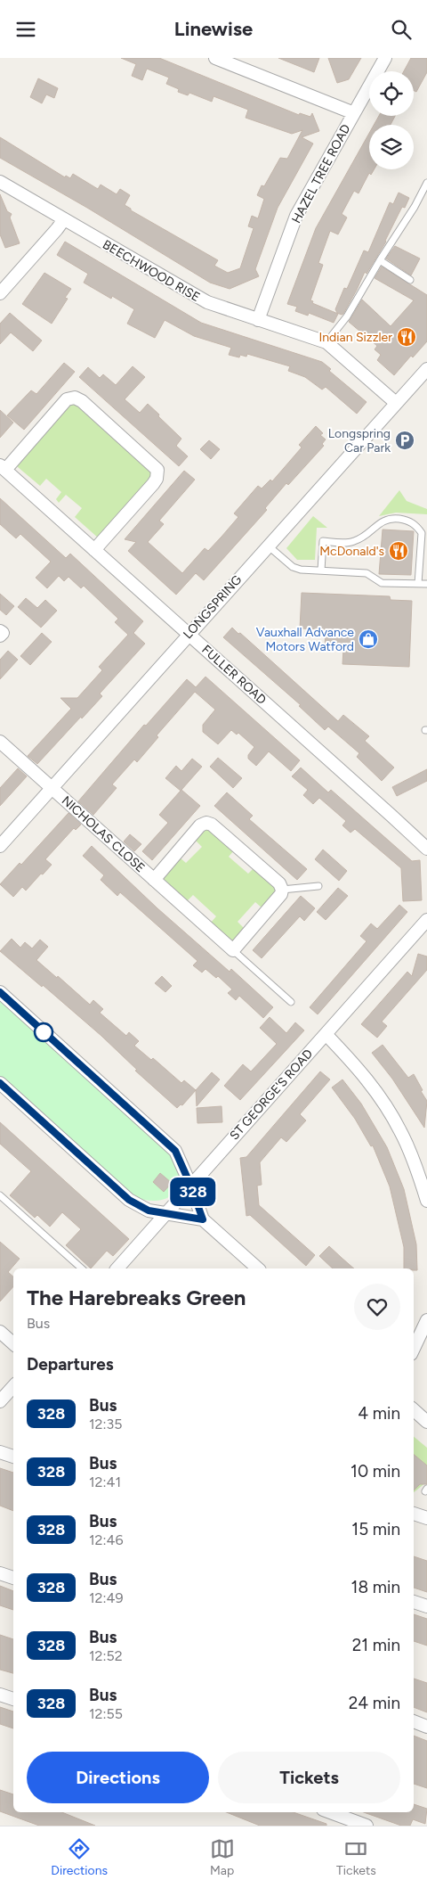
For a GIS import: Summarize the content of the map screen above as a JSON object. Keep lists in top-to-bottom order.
{
  "streets": {
    "street": [
      "HAZEL TREE ROAD",
      "BEECHWOOD RISE",
      "LONGSPRING",
      "FULLER ROAD",
      "NICHOLAS CLOSE",
      "ST GEORGE'S ROAD"
    ]
  },
  "crossings": [
    ["HAZEL TREE ROAD", "BEECHWOOD RISE"],
    ["BEECHWOOD RISE", "LONGSPRING"],
    ["LONGSPRING", "FULLER ROAD"],
    ["LONGSPRING", "NICHOLAS CLOSE"]
  ],
  "places": {
    "restaurant": ["Indian Sizzler", "McDonald's"],
    "parking": ["Longspring Car Park"],
    "shop": ["Vauxhall Advance Motors Watford"]
  },
  "lines": ["bus line 328"],
  "page": {
    "header": "Linewise",
    "on_map": "328",
    "heading": [
      ["The Harebreaks Green", "Bus"],
      "Departures"
    ],
    "list": [
      {
        "mark": "328",
        "name": "Bus",
        "note": "12:35",
        "value": "4 min"
      },
      {
        "mark": "328",
        "name": "Bus",
        "note": "12:41",
        "value": "10 min"
      },
      {
        "mark": "328",
        "name": "Bus",
        "note": "12:46",
        "value": "15 min"
      },
      {
        "mark": "328",
        "name": "Bus",
        "note": "12:49",
        "value": "18 min"
      },
      {
        "mark": "328",
        "name": "Bus",
        "note": "12:52",
        "value": "21 min"
      },
      {
        "mark": "328",
        "name": "Bus",
        "note": "12:55",
        "value": "24 min"
      }
    ],
    "buttons": ["Directions", "Tickets"],
    "tabs": ["Directions", "Map", "Tickets"]
  }
}
